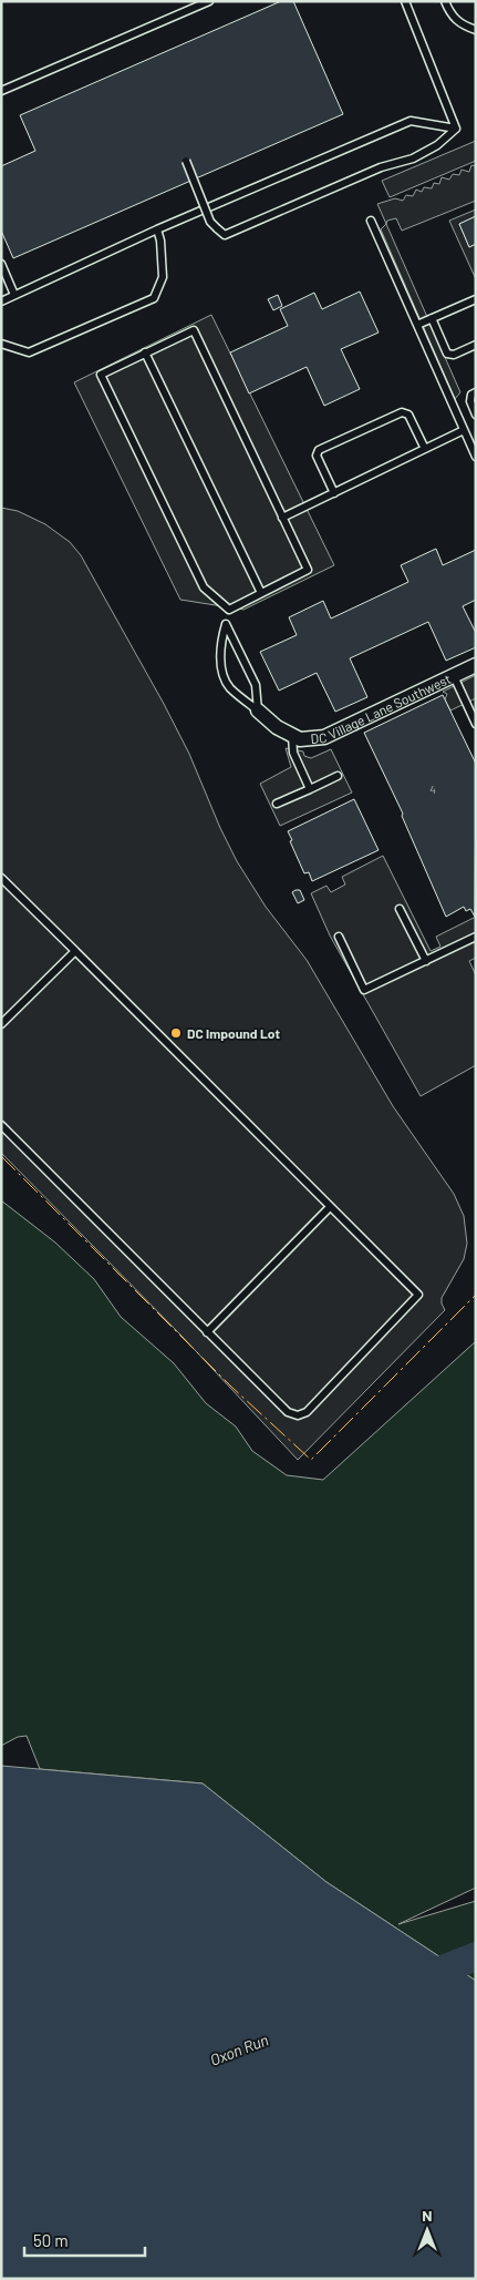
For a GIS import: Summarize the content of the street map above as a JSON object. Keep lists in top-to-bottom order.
{
  "streets": {
    "street": ["DC Village Lane Southwest"]
  },
  "water": ["Oxon Run"],
  "places": ["DC Impound Lot"],
  "house_numbers": ["4"],
  "scale_bar": "50 m",
  "north": "top"
}
